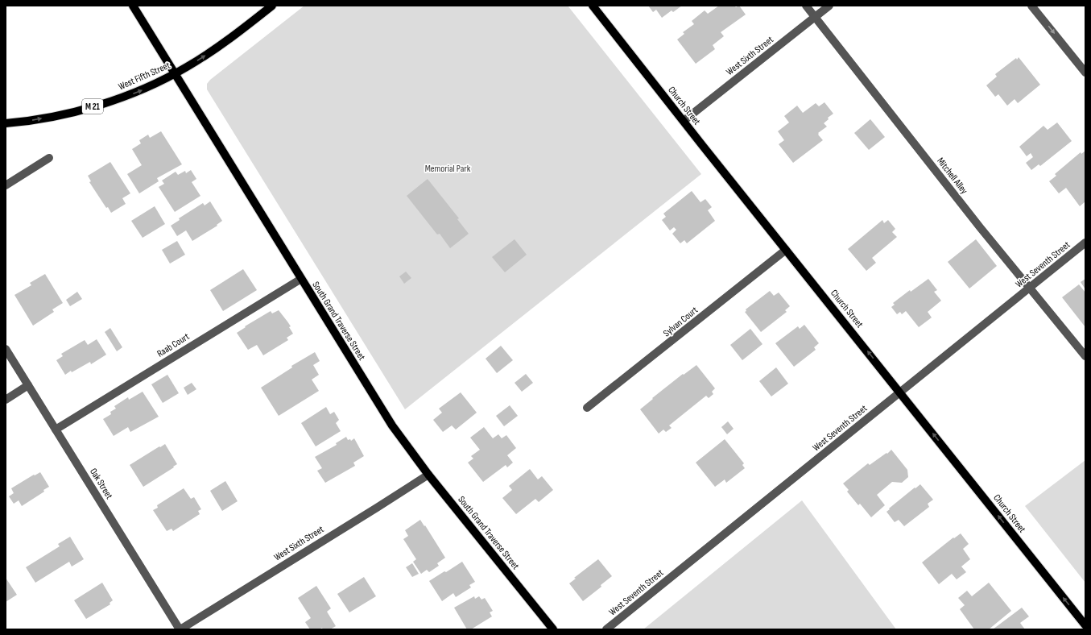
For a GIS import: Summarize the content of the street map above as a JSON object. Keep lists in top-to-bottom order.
{
  "streets": {
    "main road": [
      "West Fifth Street",
      "Church Street",
      "M 21",
      "South Grand Traverse Street"
    ],
    "street": [
      "West Sixth Street",
      "Mitchell Alley",
      "West Seventh Street",
      "Sylvan Court",
      "Raab Court",
      "Oak Street"
    ]
  },
  "crossings": [
    ["West Sixth Street", "Church Street"],
    ["West Sixth Street", "Mitchell Alley"],
    ["West Sixth Street", "South Grand Traverse Street"],
    ["West Sixth Street", "Oak Street"],
    ["West Fifth Street", "South Grand Traverse Street"],
    ["Church Street", "West Seventh Street"],
    ["Church Street", "Sylvan Court"],
    ["Mitchell Alley", "West Seventh Street"],
    ["South Grand Traverse Street", "Raab Court"],
    ["Raab Court", "Oak Street"]
  ],
  "one_way": ["West Fifth Street", "Church Street"],
  "parks": ["Memorial Park"]
}
